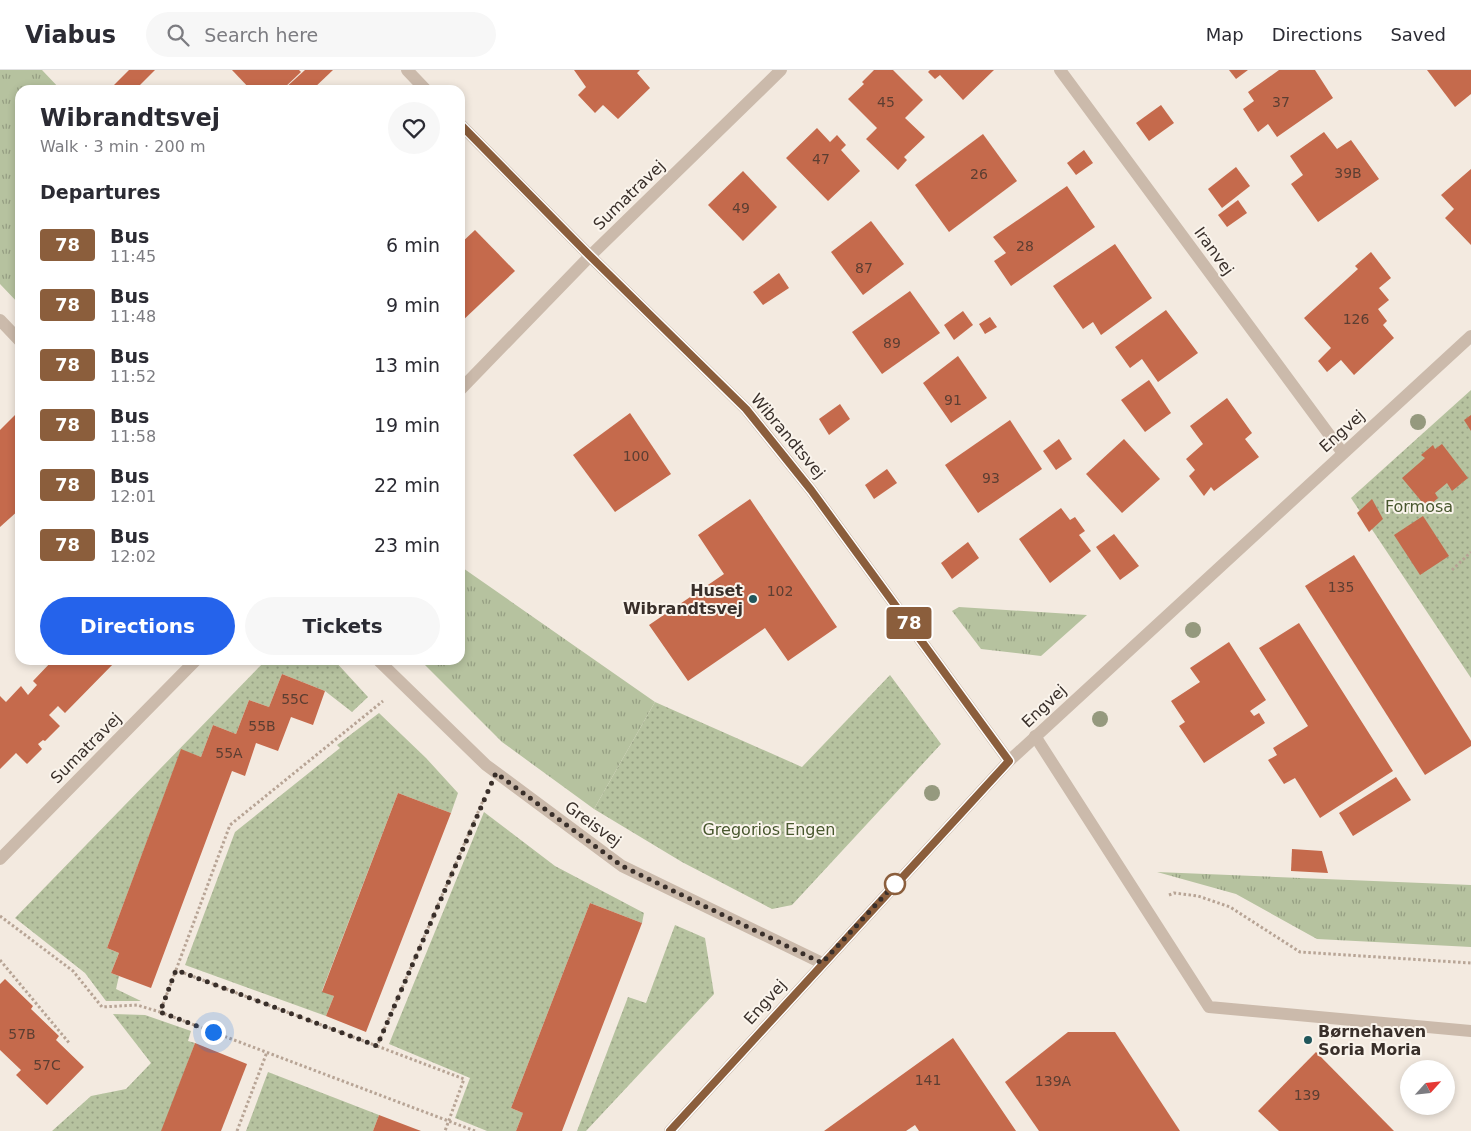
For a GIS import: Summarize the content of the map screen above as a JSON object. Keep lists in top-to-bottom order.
{
  "streets": {
    "street": [
      "Sumatravej",
      "Iranvej",
      "Engvej",
      "Wibrandtsvej",
      "Greisvej"
    ]
  },
  "crossings": [
    ["Sumatravej", "Wibrandtsvej"],
    ["Iranvej", "Engvej"],
    ["Engvej", "Wibrandtsvej"],
    ["Engvej", "Greisvej"]
  ],
  "parks": ["Formosa", "Gregorios Engen"],
  "places": ["Huset Wibrandtsvej", "Børnehaven Soria Moria"],
  "lines": ["bus line 78"],
  "house_numbers": [
    "45",
    "37",
    "47",
    "39B",
    "26",
    "49",
    "28",
    "87",
    "126",
    "89",
    "91",
    "100",
    "93",
    "135",
    "102",
    "55C",
    "55B",
    "55A",
    "57B",
    "57C",
    "141",
    "139A",
    "139"
  ],
  "north": "top right",
  "page": {
    "header": "Viabus",
    "search": "Search here",
    "nav": ["Map", "Directions", "Saved"],
    "on_map": "78",
    "heading": [
      ["Wibrandtsvej", "Walk · 3 min · 200 m"],
      "Departures"
    ],
    "list": [
      {
        "mark": "78",
        "name": "Bus",
        "note": "11:45",
        "value": "6 min"
      },
      {
        "mark": "78",
        "name": "Bus",
        "note": "11:48",
        "value": "9 min"
      },
      {
        "mark": "78",
        "name": "Bus",
        "note": "11:52",
        "value": "13 min"
      },
      {
        "mark": "78",
        "name": "Bus",
        "note": "11:58",
        "value": "19 min"
      },
      {
        "mark": "78",
        "name": "Bus",
        "note": "12:01",
        "value": "22 min"
      },
      {
        "mark": "78",
        "name": "Bus",
        "note": "12:02",
        "value": "23 min"
      }
    ],
    "buttons": ["Directions", "Tickets"]
  }
}
